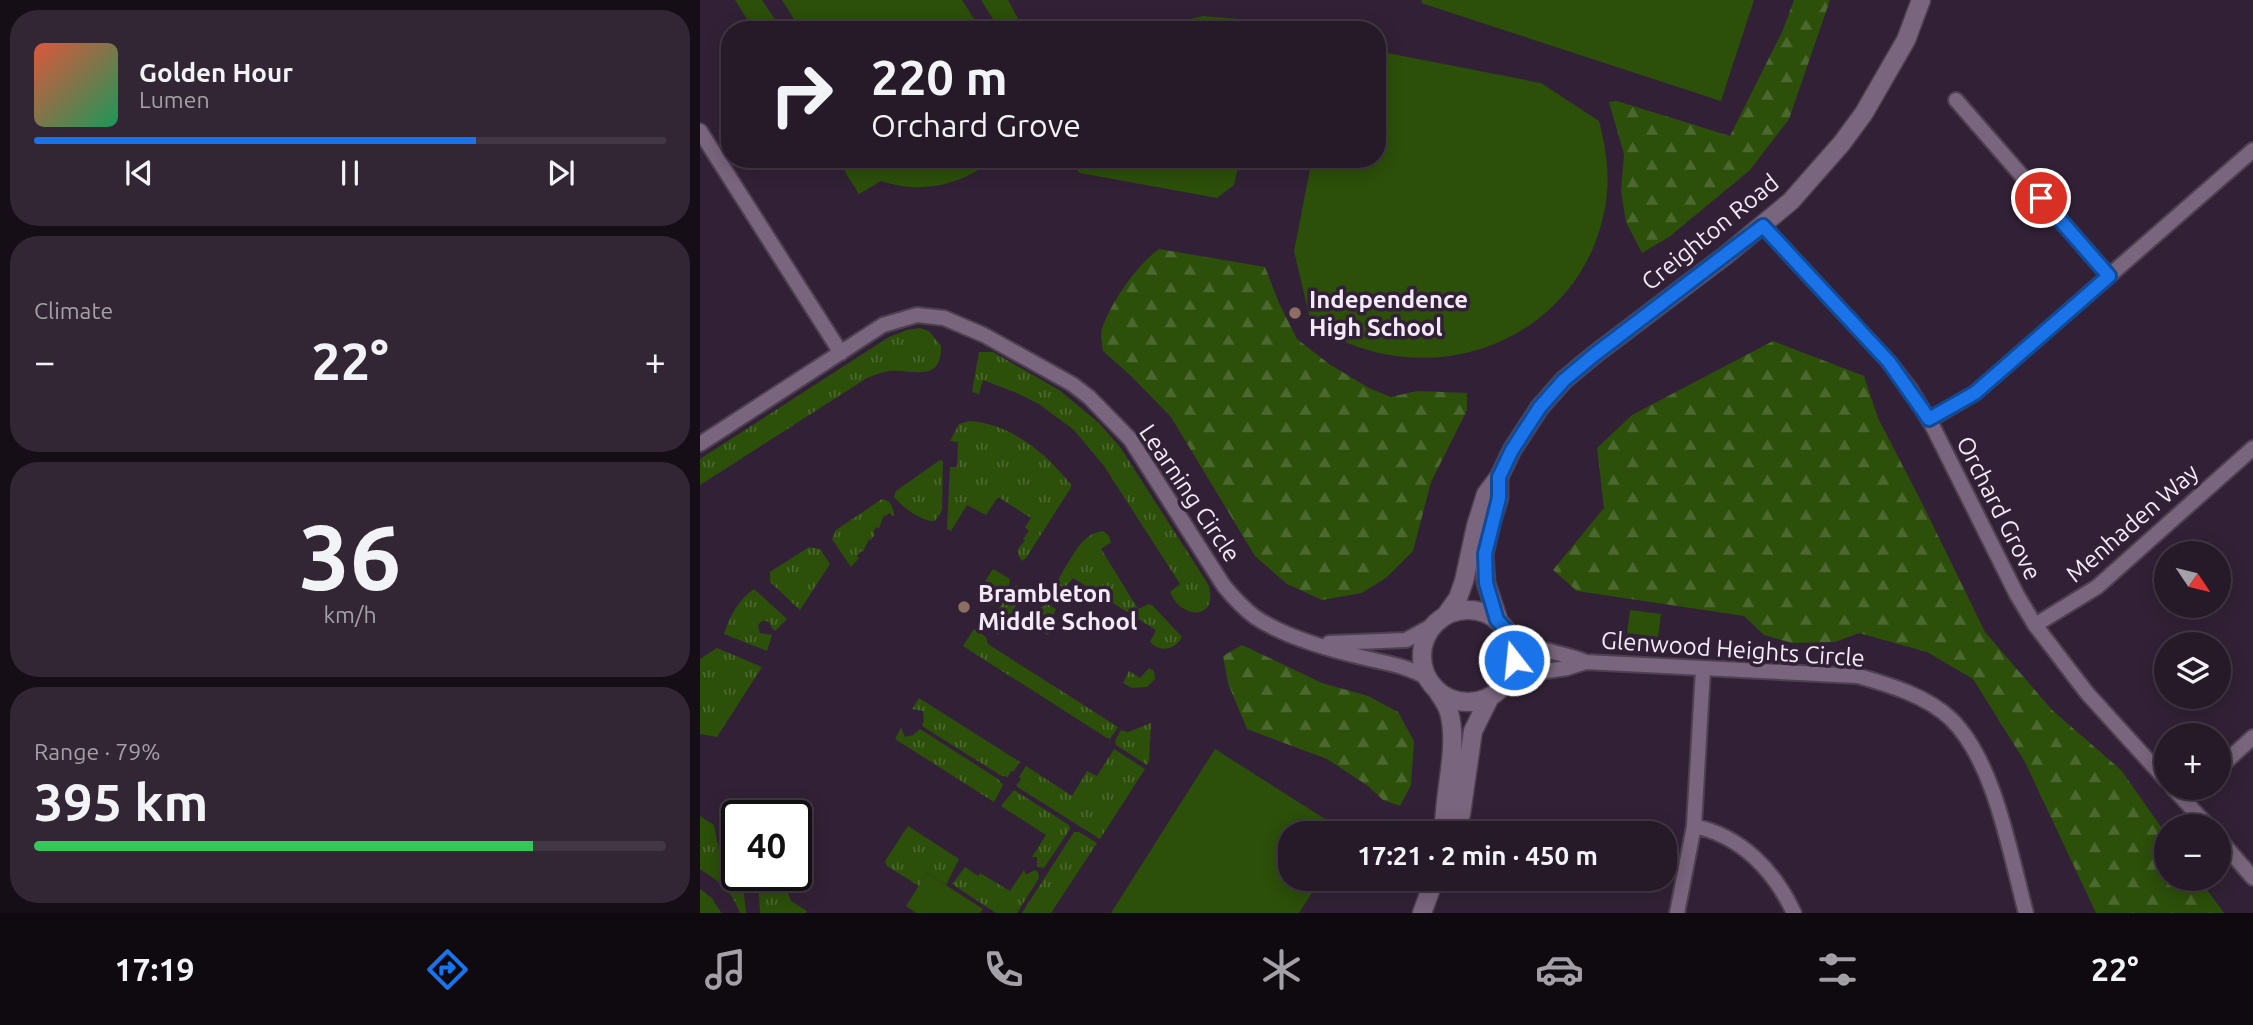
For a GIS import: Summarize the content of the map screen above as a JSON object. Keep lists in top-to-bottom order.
{
  "streets": {
    "street": [
      "Creighton Road",
      "Learning Circle",
      "Orchard Grove",
      "Menhaden Way",
      "Glenwood Heights Circle"
    ]
  },
  "crossings": [
    ["Creighton Road", "Learning Circle"],
    ["Creighton Road", "Orchard Grove"],
    ["Creighton Road", "Glenwood Heights Circle"],
    ["Learning Circle", "Glenwood Heights Circle"],
    ["Orchard Grove", "Menhaden Way"]
  ],
  "places": ["Independence High School", "Brambleton Middle School"],
  "north": "bottom right",
  "page": {
    "turn": ["220 m", "Orchard Grove"],
    "song": ["Golden Hour", "Lumen"],
    "tile": [
      "Climate",
      ["36", "km/h"],
      ["Range · 79%", "395 km"]
    ],
    "heat": ["−", "22°", "+"],
    "map_buttons": ["+", "−"],
    "limit": "40",
    "trip": "17:21 · 2 min · 450 m",
    "tabs": ["17:19", "22°"]
  }
}
